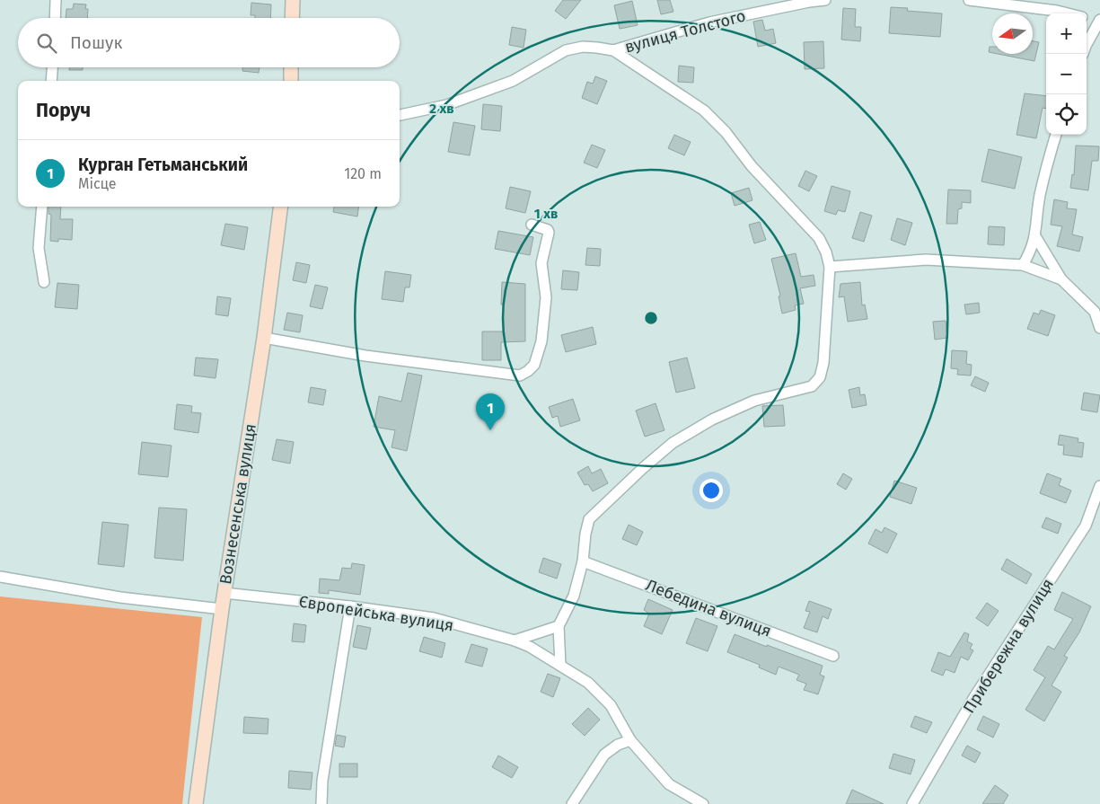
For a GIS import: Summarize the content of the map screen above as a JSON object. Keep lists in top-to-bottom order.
{
  "streets": {
    "main road": ["Вознесенська вулиця"],
    "street": [
      "вулиця Толстого",
      "Лебедина вулиця",
      "Європейська вулиця",
      "Прибережна вулиця"
    ]
  },
  "crossings": [
    ["Вознесенська вулиця", "Європейська вулиця"]
  ],
  "north": "left",
  "page": {
    "map_buttons": ["+", "−"],
    "search": "Пошук",
    "heading": "Поруч",
    "list": [
      {
        "mark": "1",
        "name": "Курган Гетьманський",
        "note": "Місце",
        "value": "120 m"
      }
    ],
    "pins": "1"
  },
  "rings": ["2 хв", "1 хв"]
}
